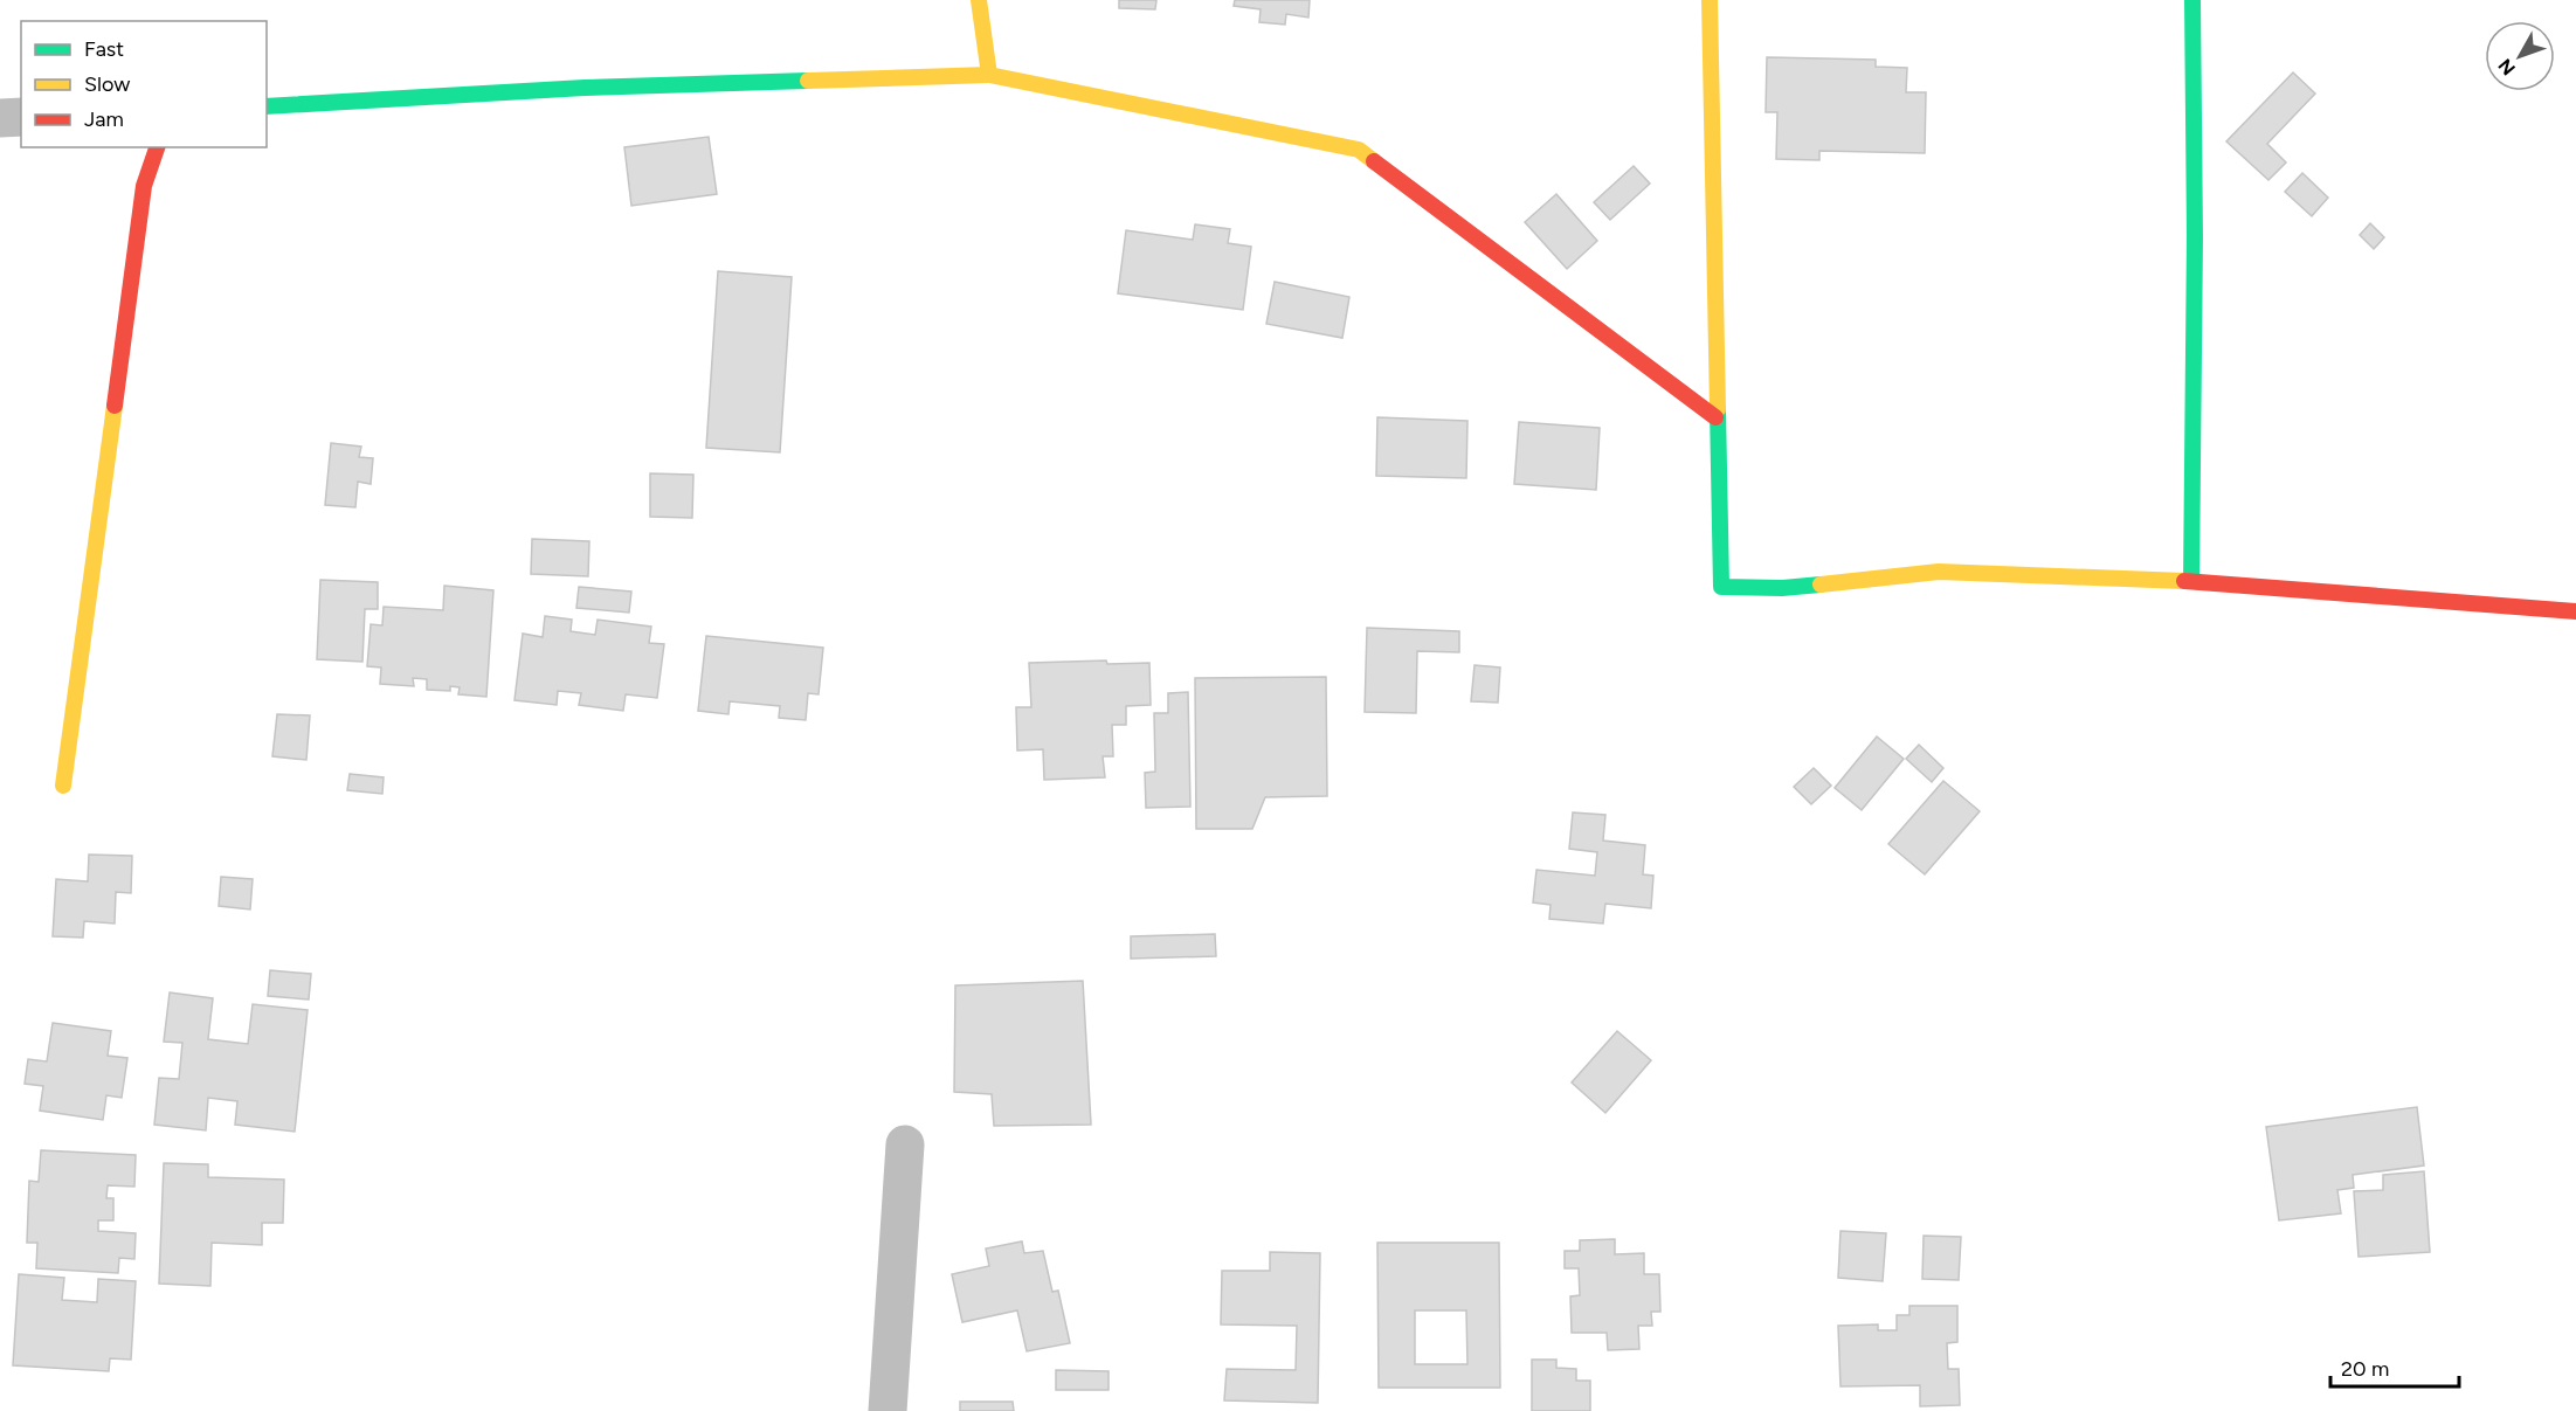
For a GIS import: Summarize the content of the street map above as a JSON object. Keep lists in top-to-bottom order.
{
  "legend": ["Fast", "Slow", "Jam"],
  "scale_bar": "20 m",
  "north": "bottom left"
}
